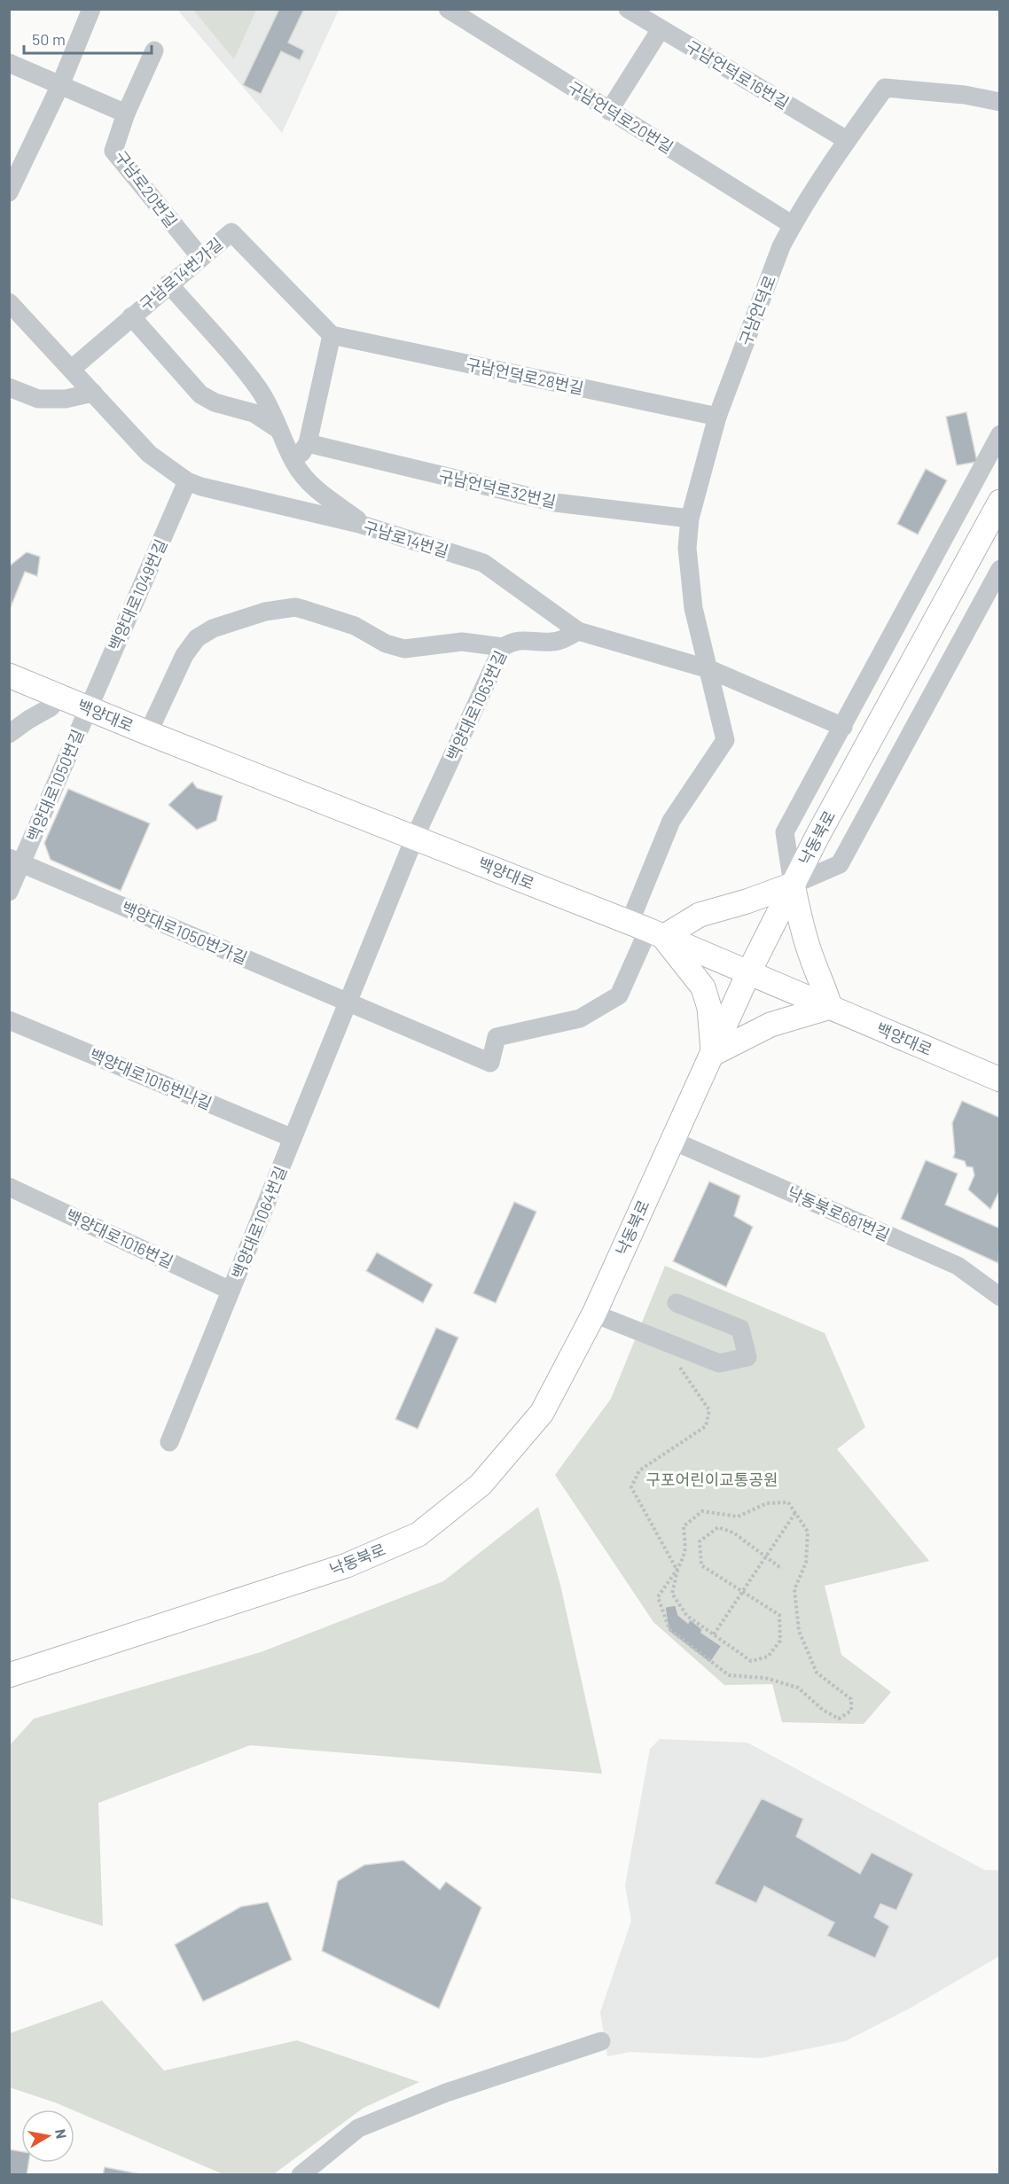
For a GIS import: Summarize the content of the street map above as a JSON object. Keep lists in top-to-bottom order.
{
  "streets": {
    "main road": ["백양대로", "낙동북로"],
    "street": [
      "구남언덕로16번길",
      "구남언덕로20번길",
      "구남로20번길",
      "구남로14번가길",
      "구남언덕로",
      "구남언덕로28번길",
      "구남언덕로32번길",
      "구남로14번길",
      "백양대로1049번길",
      "백양대로1063번길",
      "백양대로1050번길",
      "백양대로1050번가길",
      "백양대로1016번나길",
      "낙동북로681번길",
      "백양대로1064번길",
      "백양대로1016번길"
    ]
  },
  "crossings": [
    ["구남언덕로16번길", "구남언덕로"],
    ["구남언덕로20번길", "구남언덕로"],
    ["구남로20번길", "구남로14번가길"],
    ["구남로14번가길", "구남언덕로28번길"],
    ["구남로14번가길", "구남로14번길"],
    ["구남언덕로", "구남언덕로28번길"],
    ["구남언덕로", "구남언덕로32번길"],
    ["구남언덕로", "구남로14번길"],
    ["구남언덕로", "백양대로"],
    ["구남언덕로", "백양대로1050번가길"],
    ["구남언덕로", "백양대로1064번길"],
    ["구남로14번길", "백양대로1049번길"],
    ["구남로14번길", "백양대로1063번길"],
    ["백양대로1049번길", "백양대로"],
    ["백양대로1049번길", "백양대로1050번길"],
    ["백양대로1063번길", "백양대로"],
    ["백양대로1063번길", "백양대로1064번길"],
    ["백양대로", "백양대로1050번길"],
    ["백양대로", "낙동북로"],
    ["백양대로", "백양대로1064번길"],
    ["백양대로1050번길", "백양대로1050번가길"],
    ["낙동북로", "낙동북로681번길"],
    ["백양대로1050번가길", "백양대로1064번길"],
    ["백양대로1016번나길", "백양대로1064번길"],
    ["백양대로1064번길", "백양대로1016번길"]
  ],
  "parks": ["구포어린이교통공원"],
  "scale_bar": "50 m",
  "north": "right"
}
